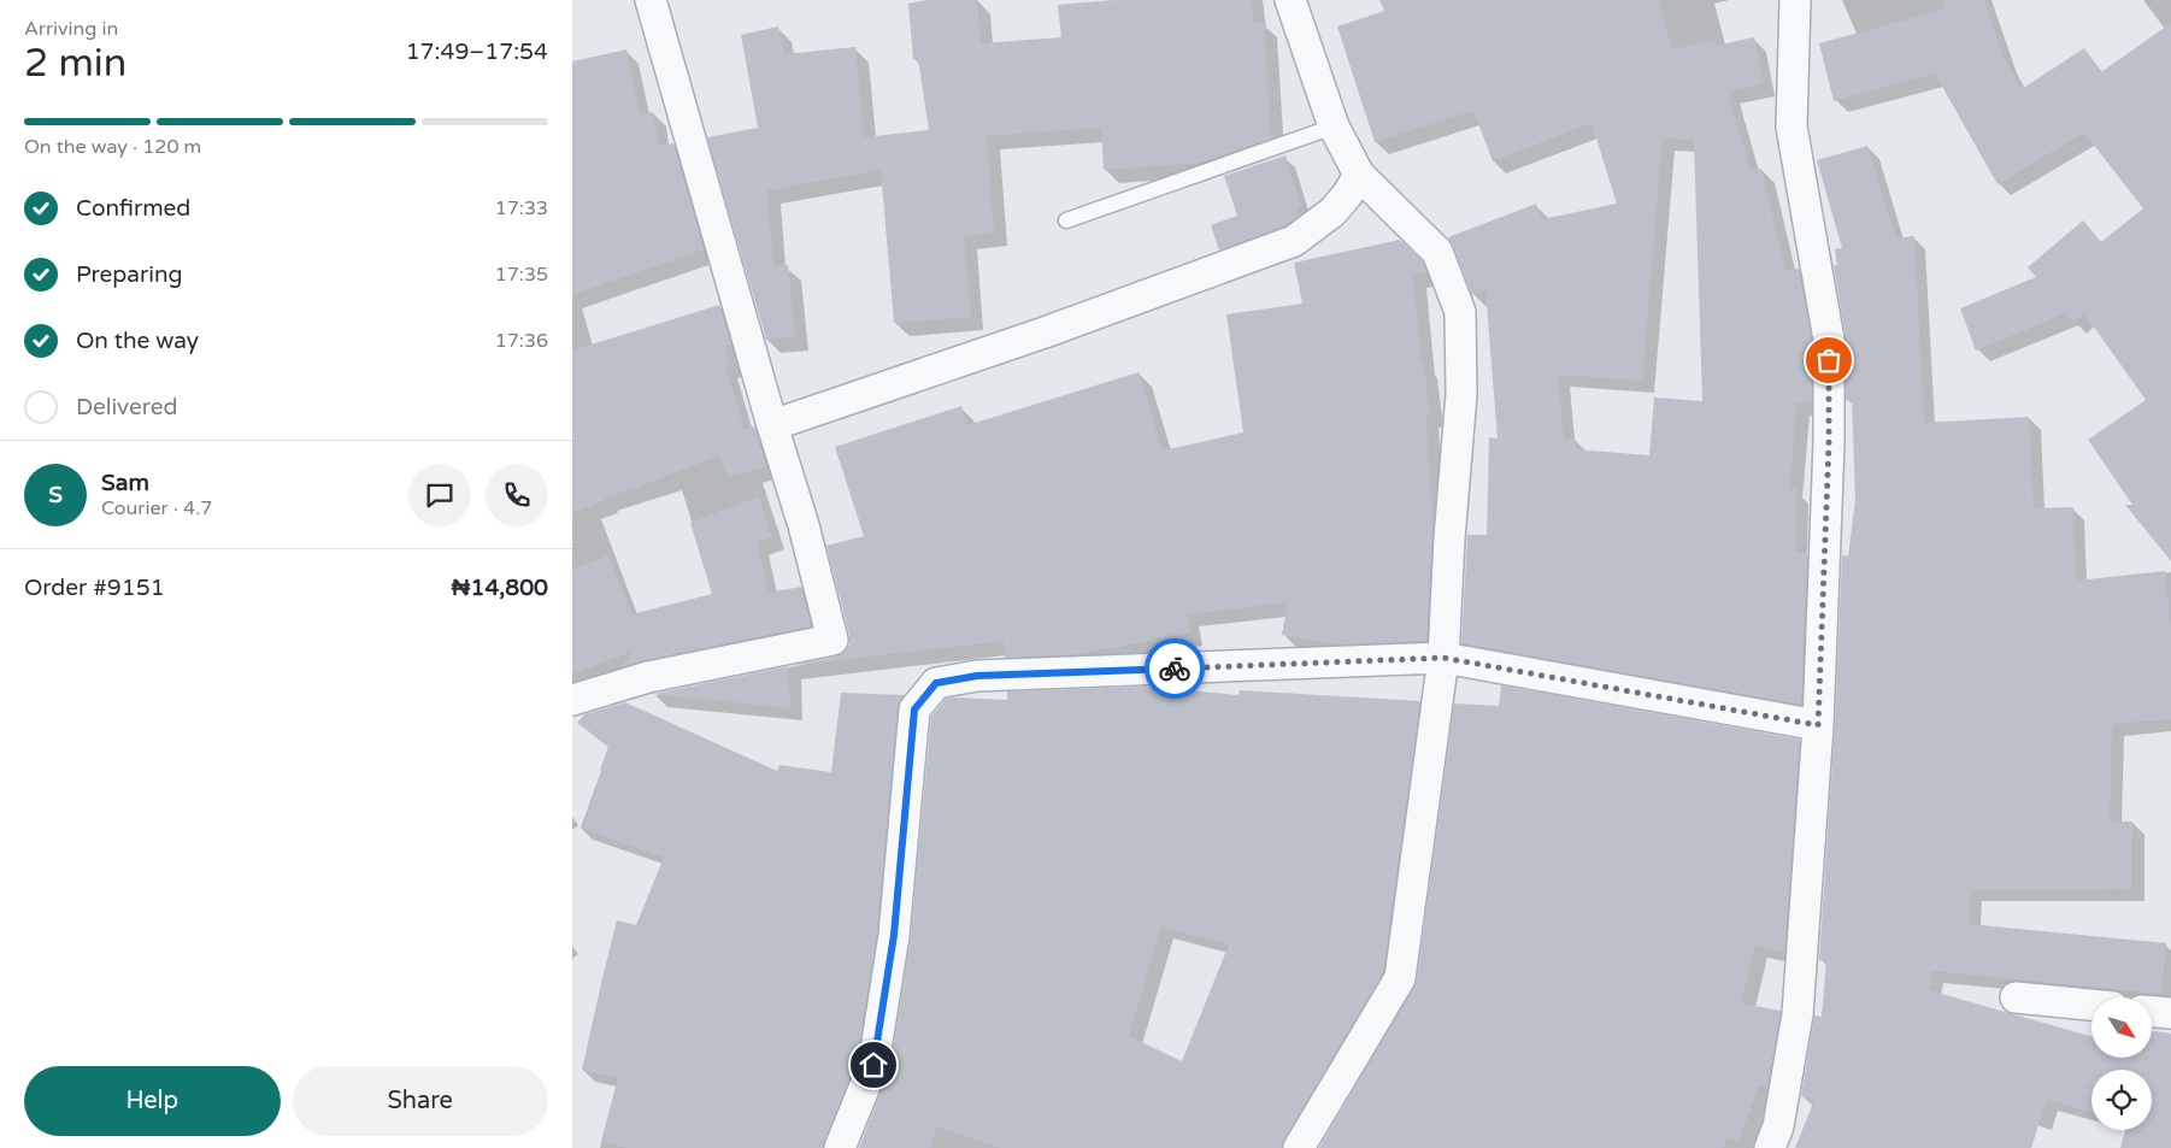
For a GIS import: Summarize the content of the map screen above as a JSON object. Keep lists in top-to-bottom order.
{
  "north": "bottom right",
  "page": {
    "heading": ["2 min", "Arriving in", "17:49–17:54"],
    "panel": [
      "Sam",
      "Courier · 4.7",
      "Order #9151",
      "₦14,800"
    ],
    "bar": "On the way · 120 m",
    "list": [
      ["Confirmed", "17:33"],
      ["Preparing", "17:35"],
      ["On the way", "17:36"],
      "Delivered"
    ],
    "round": "S",
    "buttons": ["Help", "Share"]
  }
}
